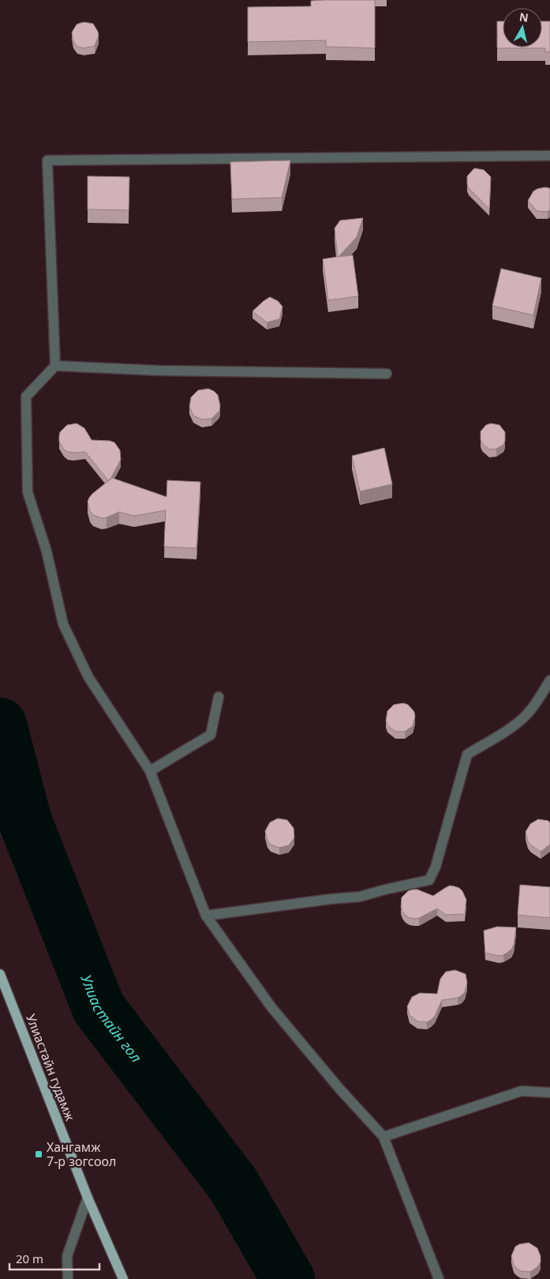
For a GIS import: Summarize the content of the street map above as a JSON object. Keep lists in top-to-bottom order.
{
  "streets": {
    "main road": ["Улиастайн гудамж"]
  },
  "water": ["Улиастайн гол"],
  "places": {
    "transit": ["Хангамж 7-р зогсоол"]
  },
  "scale_bar": "20 m",
  "north": "top"
}
